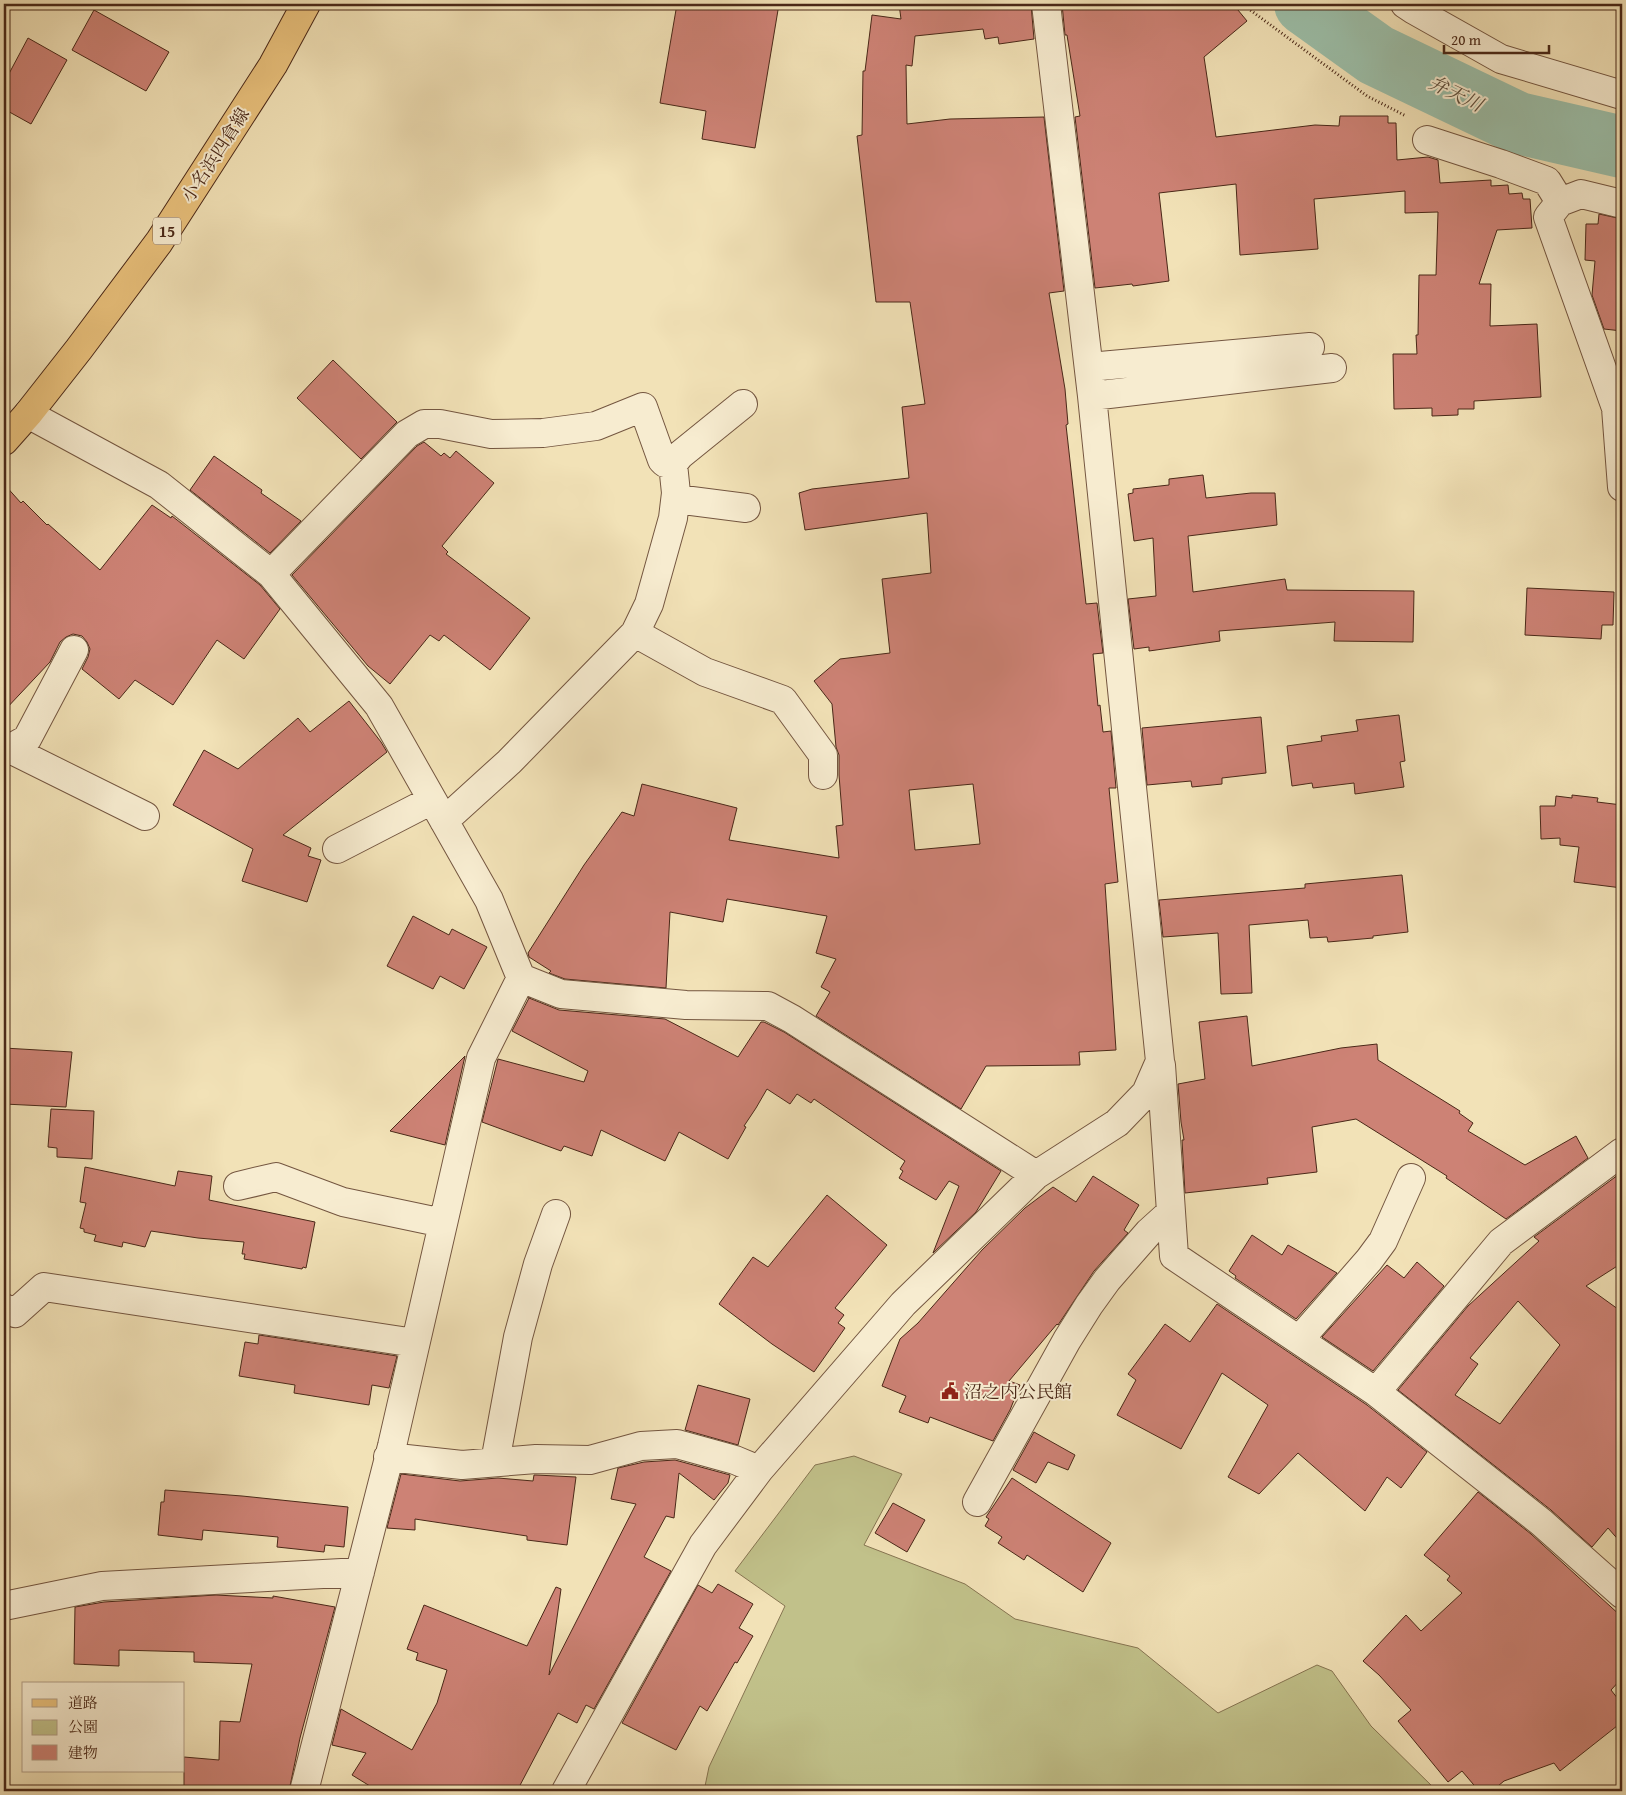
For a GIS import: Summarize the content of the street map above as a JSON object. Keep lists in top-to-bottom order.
{
  "streets": {
    "main road": ["小名浜四倉線", "15"]
  },
  "water": ["弁天川"],
  "places": {
    "public building": ["沼之内公民館"]
  },
  "legend": ["道路", "公園", "建物"],
  "scale_bar": "20 m"
}
